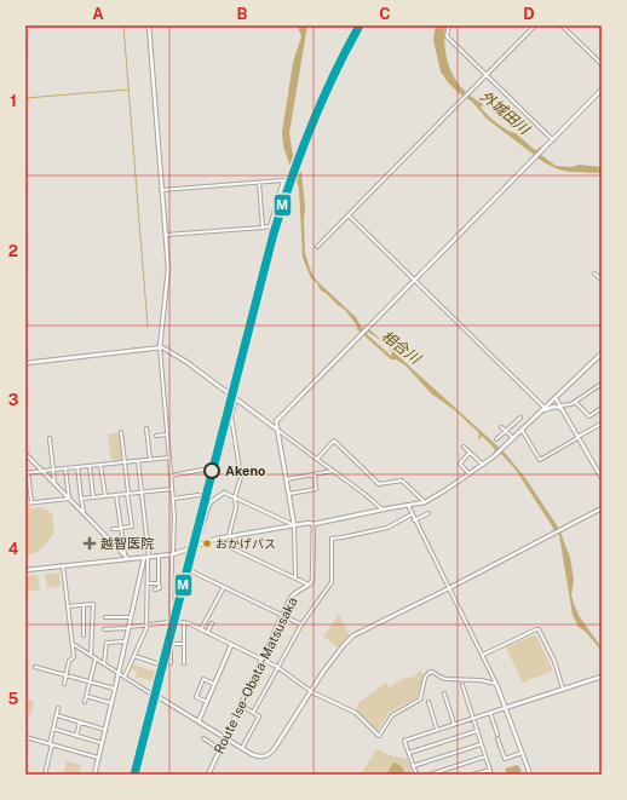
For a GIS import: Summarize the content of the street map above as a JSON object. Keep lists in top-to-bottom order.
{
  "streets": {
    "street": ["Route Ise-Obata-Matsusaka"]
  },
  "water": ["外城田川", "相合川"],
  "places": {
    "other": ["Akeno", "おかげバス"],
    "health": ["越智医院"]
  },
  "lines": ["transit line M"],
  "grid": {
    "columns": [
      "A",
      "B",
      "C",
      "D"
    ],
    "rows": [
      "1",
      "2",
      "3",
      "4",
      "5"
    ]
  }
}
